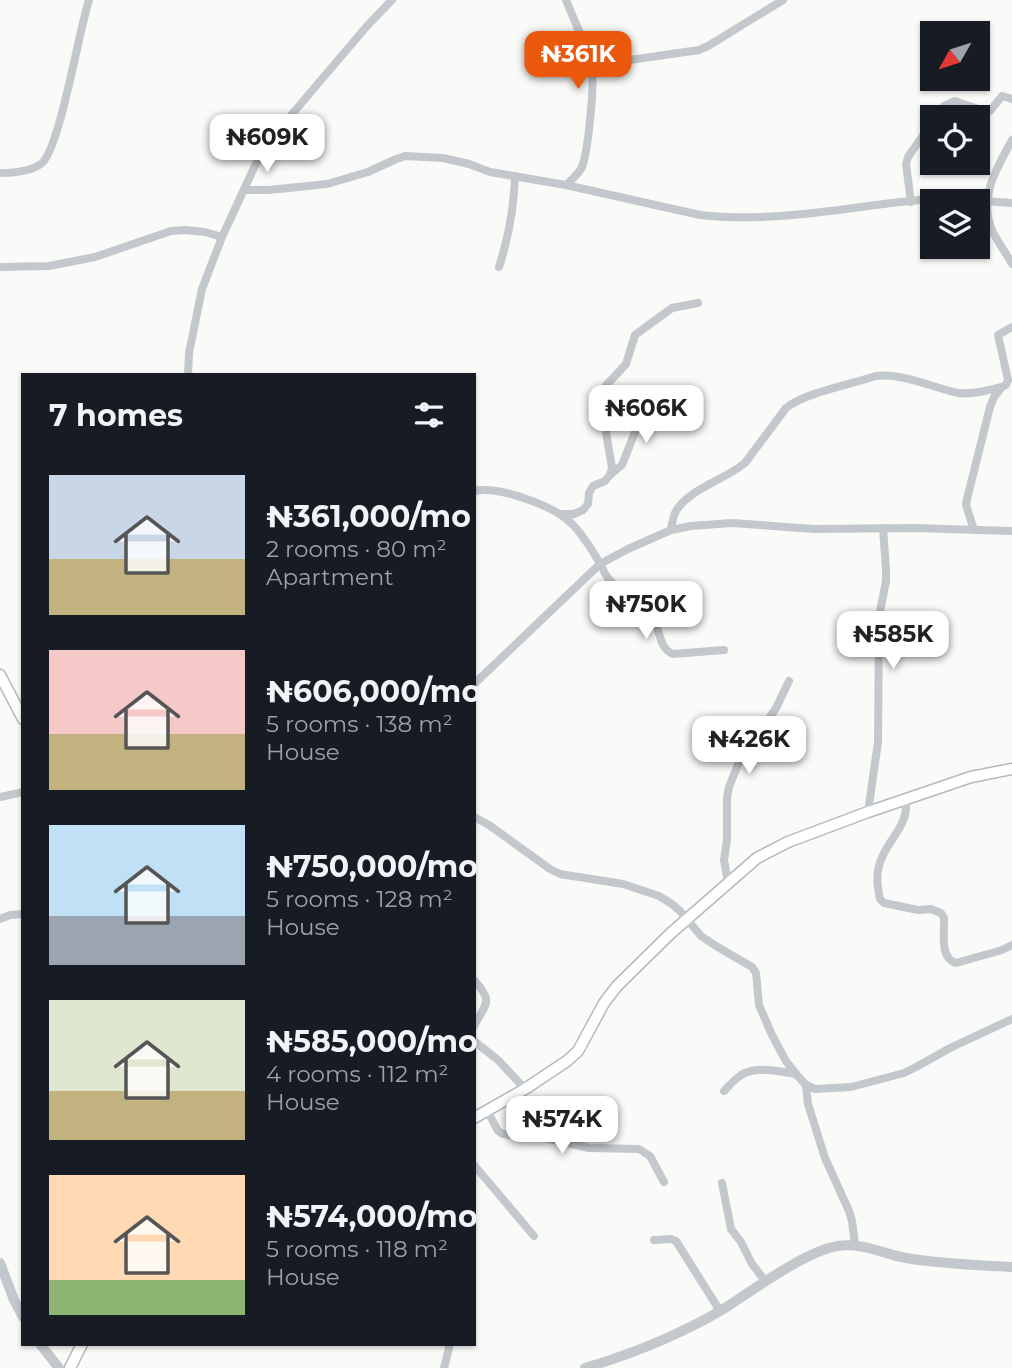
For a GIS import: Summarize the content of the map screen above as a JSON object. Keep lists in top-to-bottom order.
{
  "north": "bottom left",
  "page": {
    "price": [
      "₦361K",
      "₦609K",
      "₦606K",
      "₦750K",
      "₦585K",
      "₦426K",
      "₦574K"
    ],
    "heading": "7 homes",
    "list": [
      {
        "name": "₦361,000/mo",
        "note": "2 rooms · 80 m² · Apartment"
      },
      {
        "name": "₦606,000/mo",
        "note": "5 rooms · 138 m² · House"
      },
      {
        "name": "₦750,000/mo",
        "note": "5 rooms · 128 m² · House"
      },
      {
        "name": "₦585,000/mo",
        "note": "4 rooms · 112 m² · House"
      },
      {
        "name": "₦574,000/mo",
        "note": "5 rooms · 118 m² · House"
      }
    ]
  }
}
